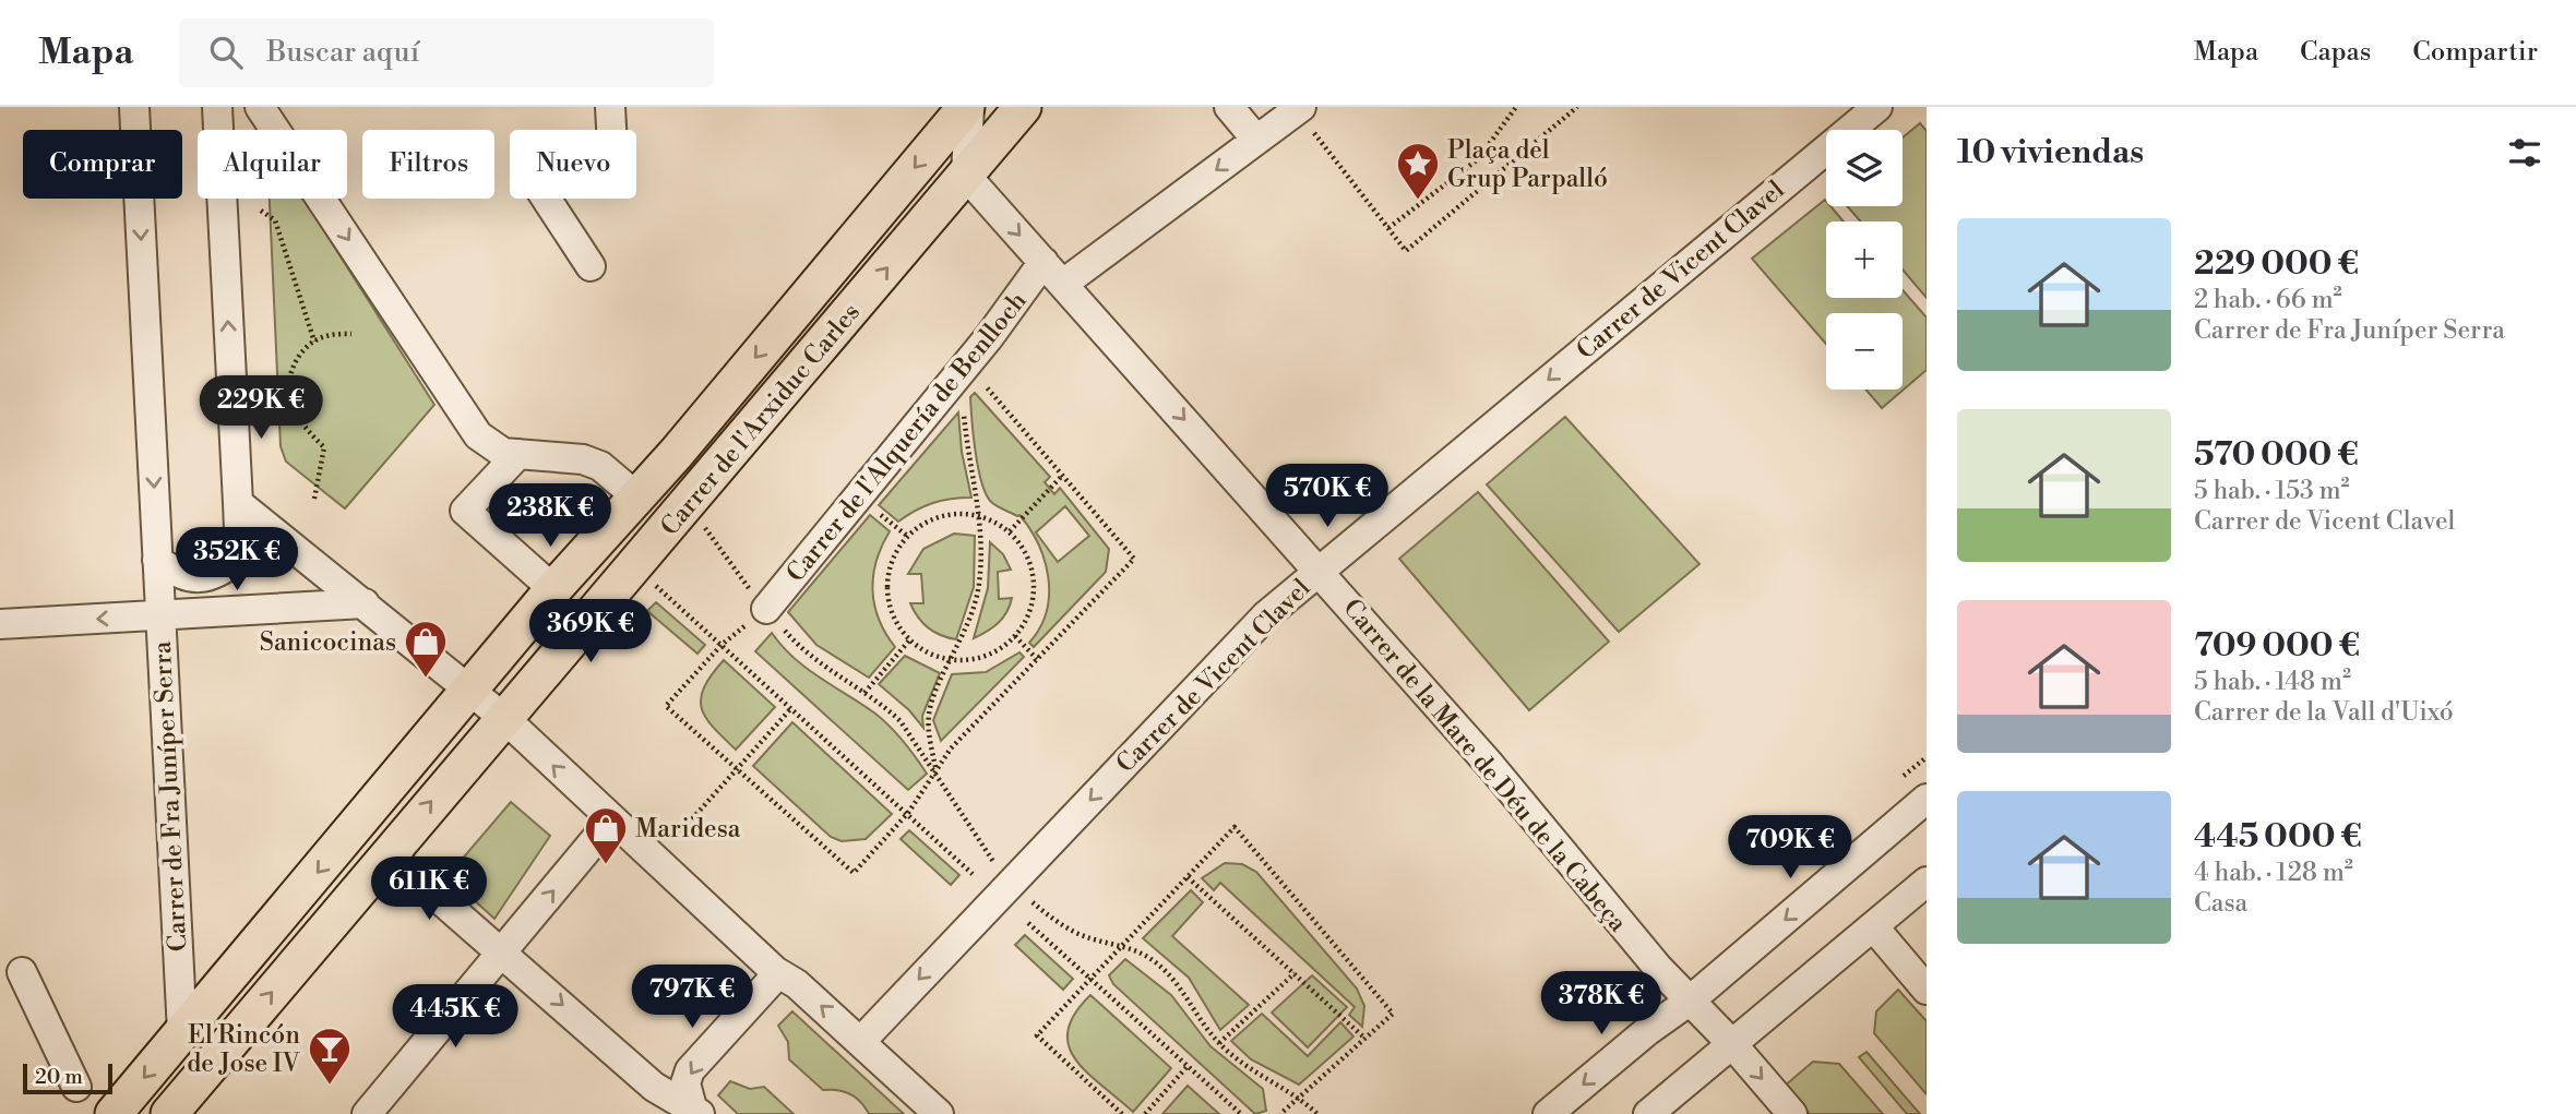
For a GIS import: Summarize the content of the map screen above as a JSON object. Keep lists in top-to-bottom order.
{
  "streets": {
    "main road": ["Carrer de l'Arxiduc Carles"],
    "street": [
      "Carrer de Vicent Clavel",
      "Carrer de l'Alquería de Benlloch",
      "Carrer de la Mare de Déu de la Cabeça",
      "Carrer de Fra Juníper Serra"
    ]
  },
  "crossings": [
    ["Carrer de Vicent Clavel", "Carrer de la Mare de Déu de la Cabeça"],
    ["Carrer de l'Arxiduc Carles", "Carrer de la Mare de Déu de la Cabeça"],
    ["Carrer de l'Arxiduc Carles", "Carrer de Fra Juníper Serra"],
    ["Carrer de l'Alquería de Benlloch", "Carrer de la Mare de Déu de la Cabeça"]
  ],
  "one_way": ["Carrer de Vicent Clavel", "Carrer de la Mare de Déu de la Cabeça"],
  "places": {
    "place": ["Plaça del Grup Parpalló"],
    "shop": ["Sanicocinas", "Maridesa"],
    "bar": ["El Rincón de Jose IV"]
  },
  "scale_bar": "20 m",
  "page": {
    "header": "Mapa",
    "search": "Buscar aquí",
    "nav": ["Mapa", "Capas", "Compartir"],
    "heading": "10 viviendas",
    "map_buttons": ["+", "−"],
    "chip": [
      "Comprar",
      "Alquilar",
      "Filtros",
      "Nuevo"
    ],
    "list": [
      {
        "name": "229 000 €",
        "note": "2 hab. · 66 m² · Carrer de Fra Juníper Serra"
      },
      {
        "name": "570 000 €",
        "note": "5 hab. · 153 m² · Carrer de Vicent Clavel"
      },
      {
        "name": "709 000 €",
        "note": "5 hab. · 148 m² · Carrer de la Vall d'Uixó"
      },
      {
        "name": "445 000 €",
        "note": "4 hab. · 128 m² · Casa"
      }
    ],
    "price": [
      "229K €",
      "570K €",
      "238K €",
      "352K €",
      "369K €",
      "709K €",
      "611K €",
      "797K €",
      "378K €",
      "445K €"
    ],
    "scale": "20 m"
  }
}
